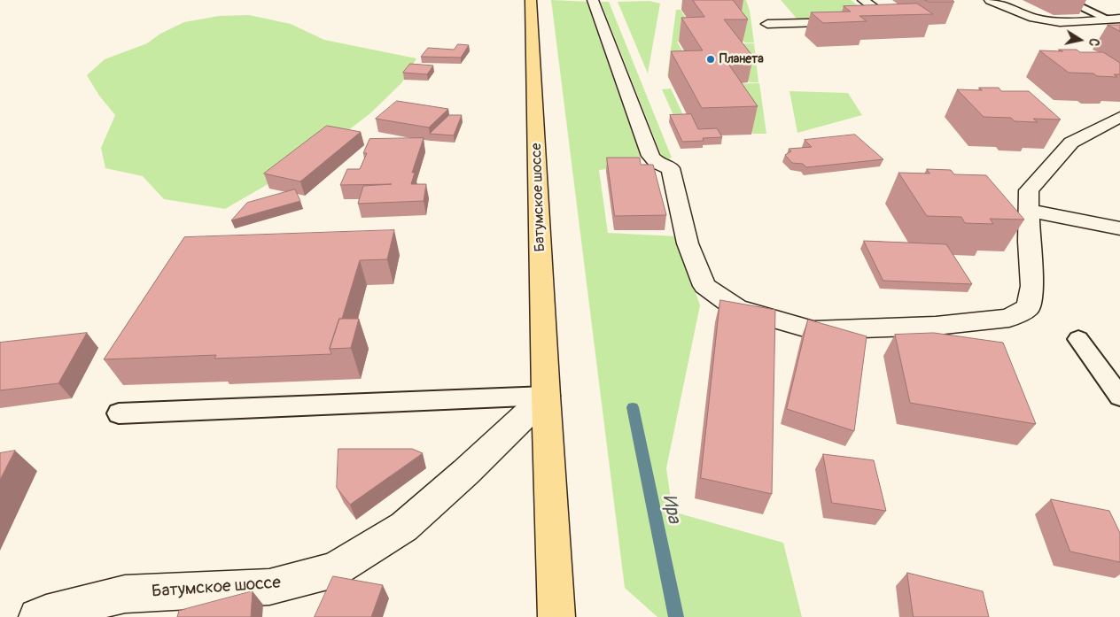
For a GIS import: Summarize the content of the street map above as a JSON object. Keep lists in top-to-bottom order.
{
  "streets": {
    "highway": ["Батумское шоссе"]
  },
  "water": ["Ира"],
  "places": ["Планета"],
  "north": "right"
}
